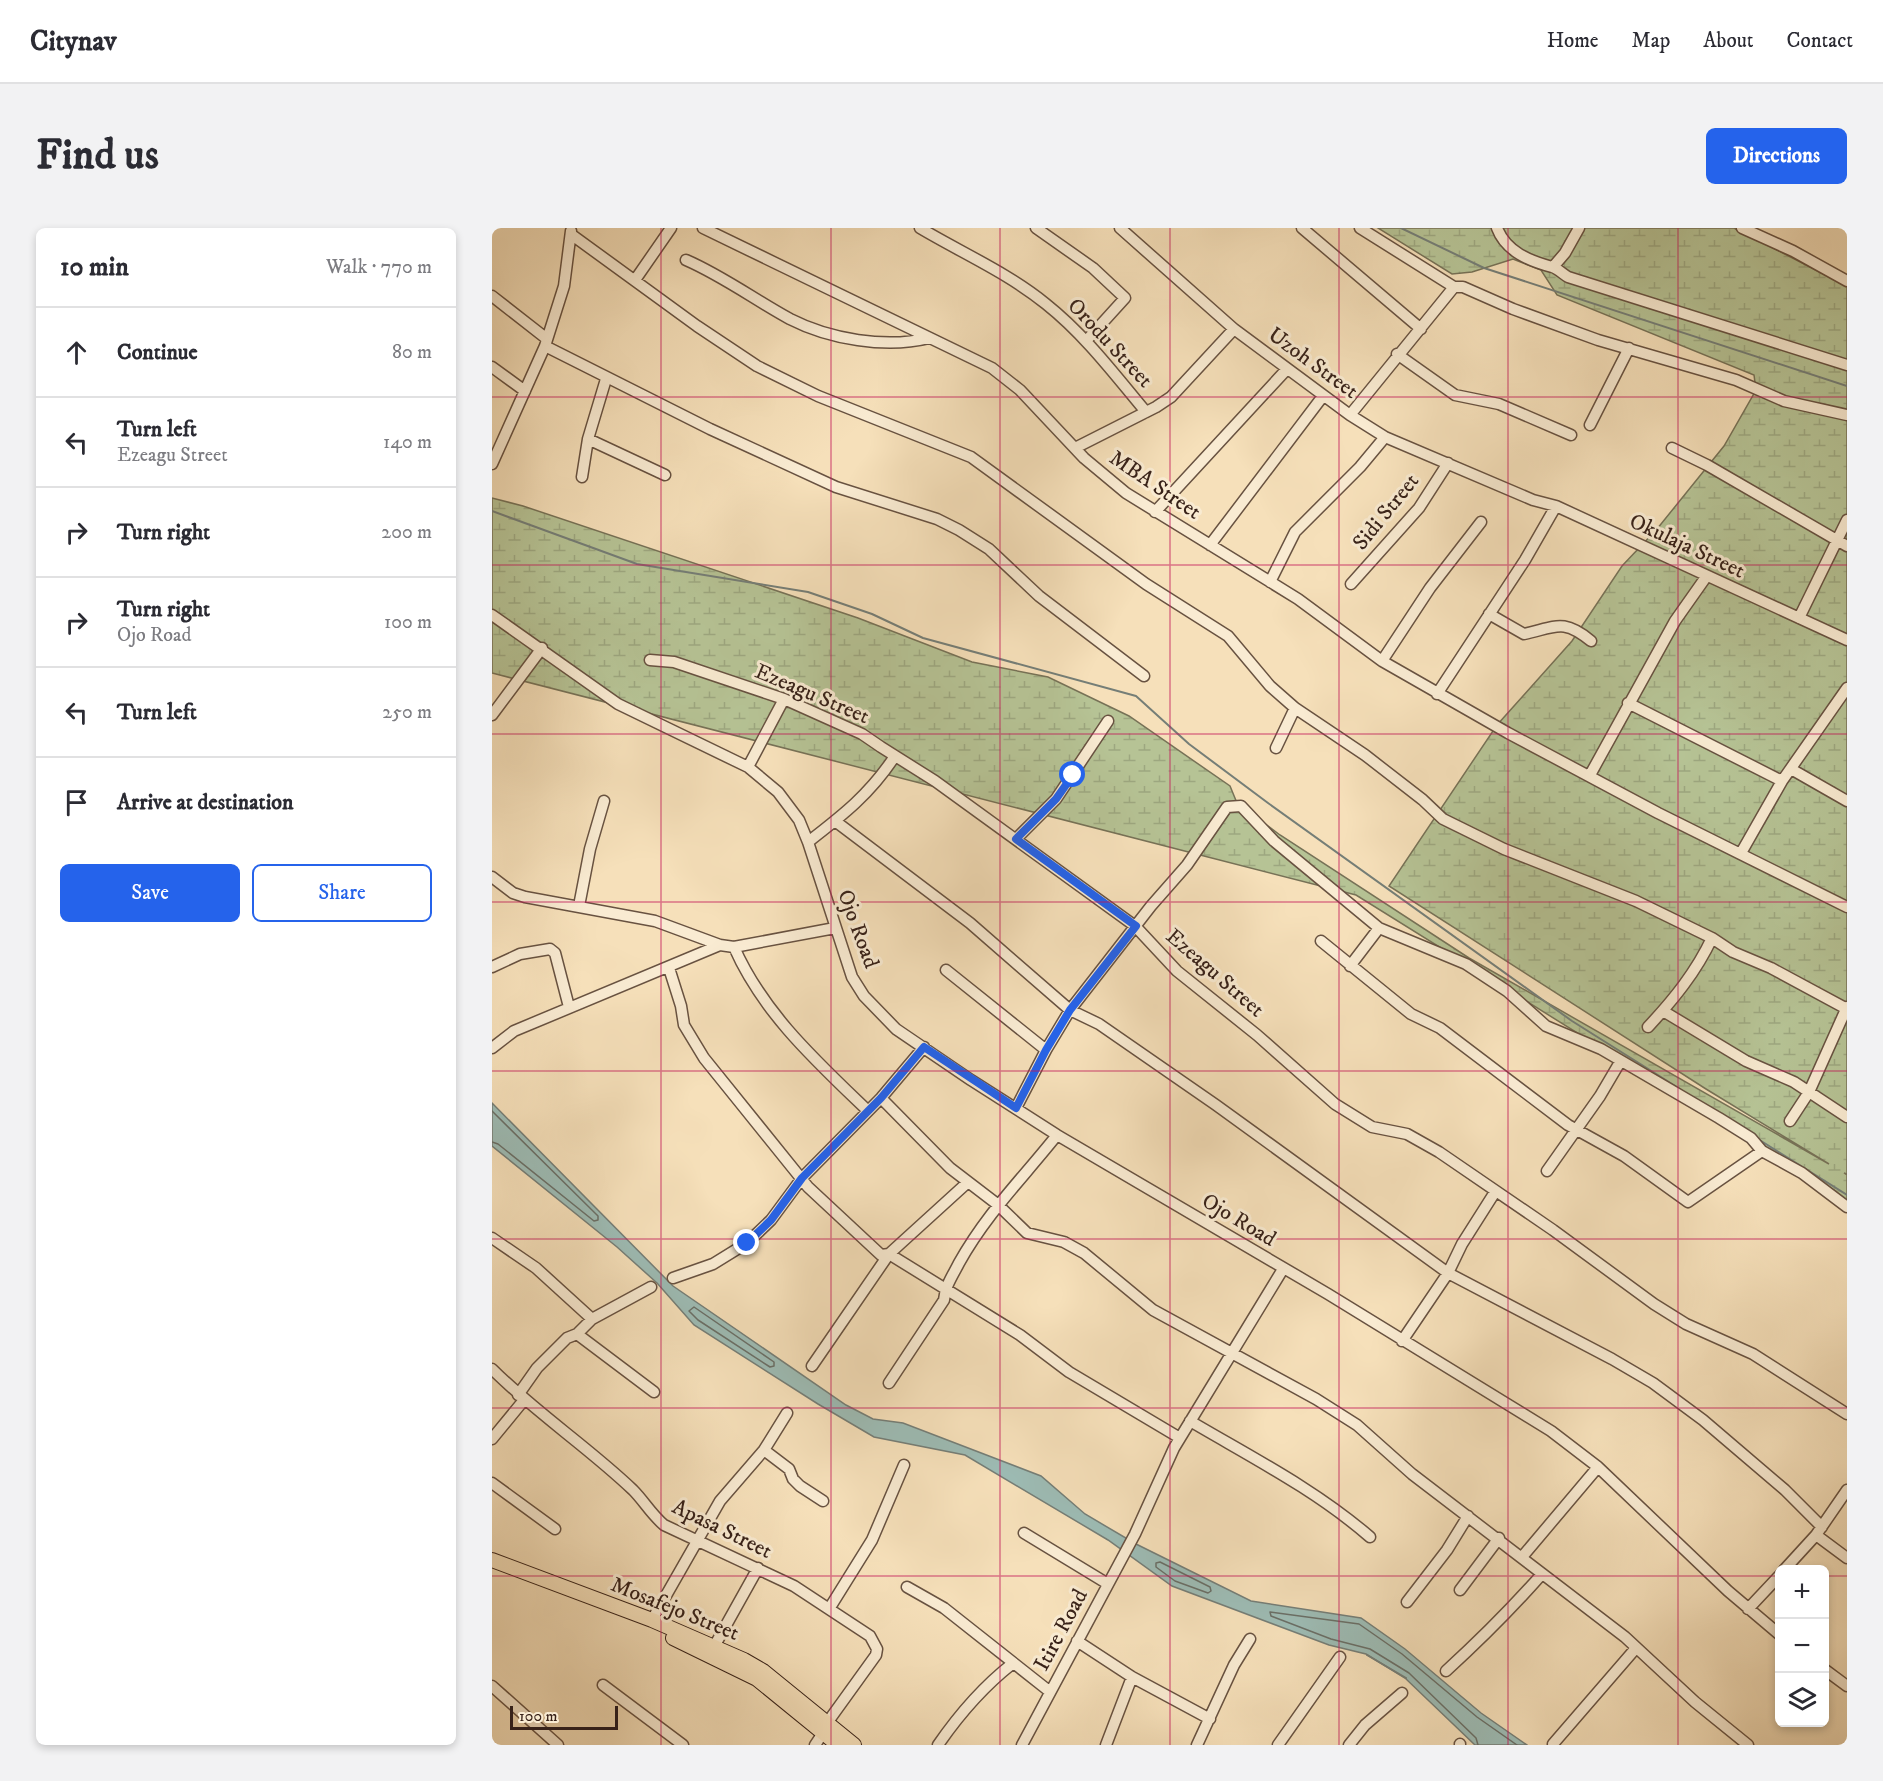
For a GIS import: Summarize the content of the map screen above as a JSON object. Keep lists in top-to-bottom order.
{
  "streets": {
    "main road": ["Mosafejo Street"],
    "street": [
      "Orodu Street",
      "Uzoh Street",
      "MBA Street",
      "Sidi Street",
      "Okulaja Street",
      "Ezeagu Street",
      "Ojo Road",
      "Apasa Street",
      "Itire Road"
    ]
  },
  "crossings": [
    ["Uzoh Street", "Sidi Street"],
    ["Uzoh Street", "Okulaja Street"],
    ["Ojo Road", "Itire Road"],
    ["Apasa Street", "Mosafejo Street"]
  ],
  "scale_bar": "100 m",
  "page": {
    "header": "Citynav",
    "nav": [
      "Home",
      "Map",
      "About",
      "Contact"
    ],
    "buttons": [
      "Directions",
      ["Save", "Share"]
    ],
    "title": "Find us",
    "heading": ["10 min", "Walk · 770 m"],
    "list": [
      ["Continue", "80 m"],
      ["Turn left", "Ezeagu Street", "140 m"],
      ["Turn right", "200 m"],
      ["Turn right", "Ojo Road", "100 m"],
      ["Turn left", "250 m"],
      "Arrive at destination"
    ],
    "map_buttons": ["+", "−"],
    "scale": "100 m"
  }
}
